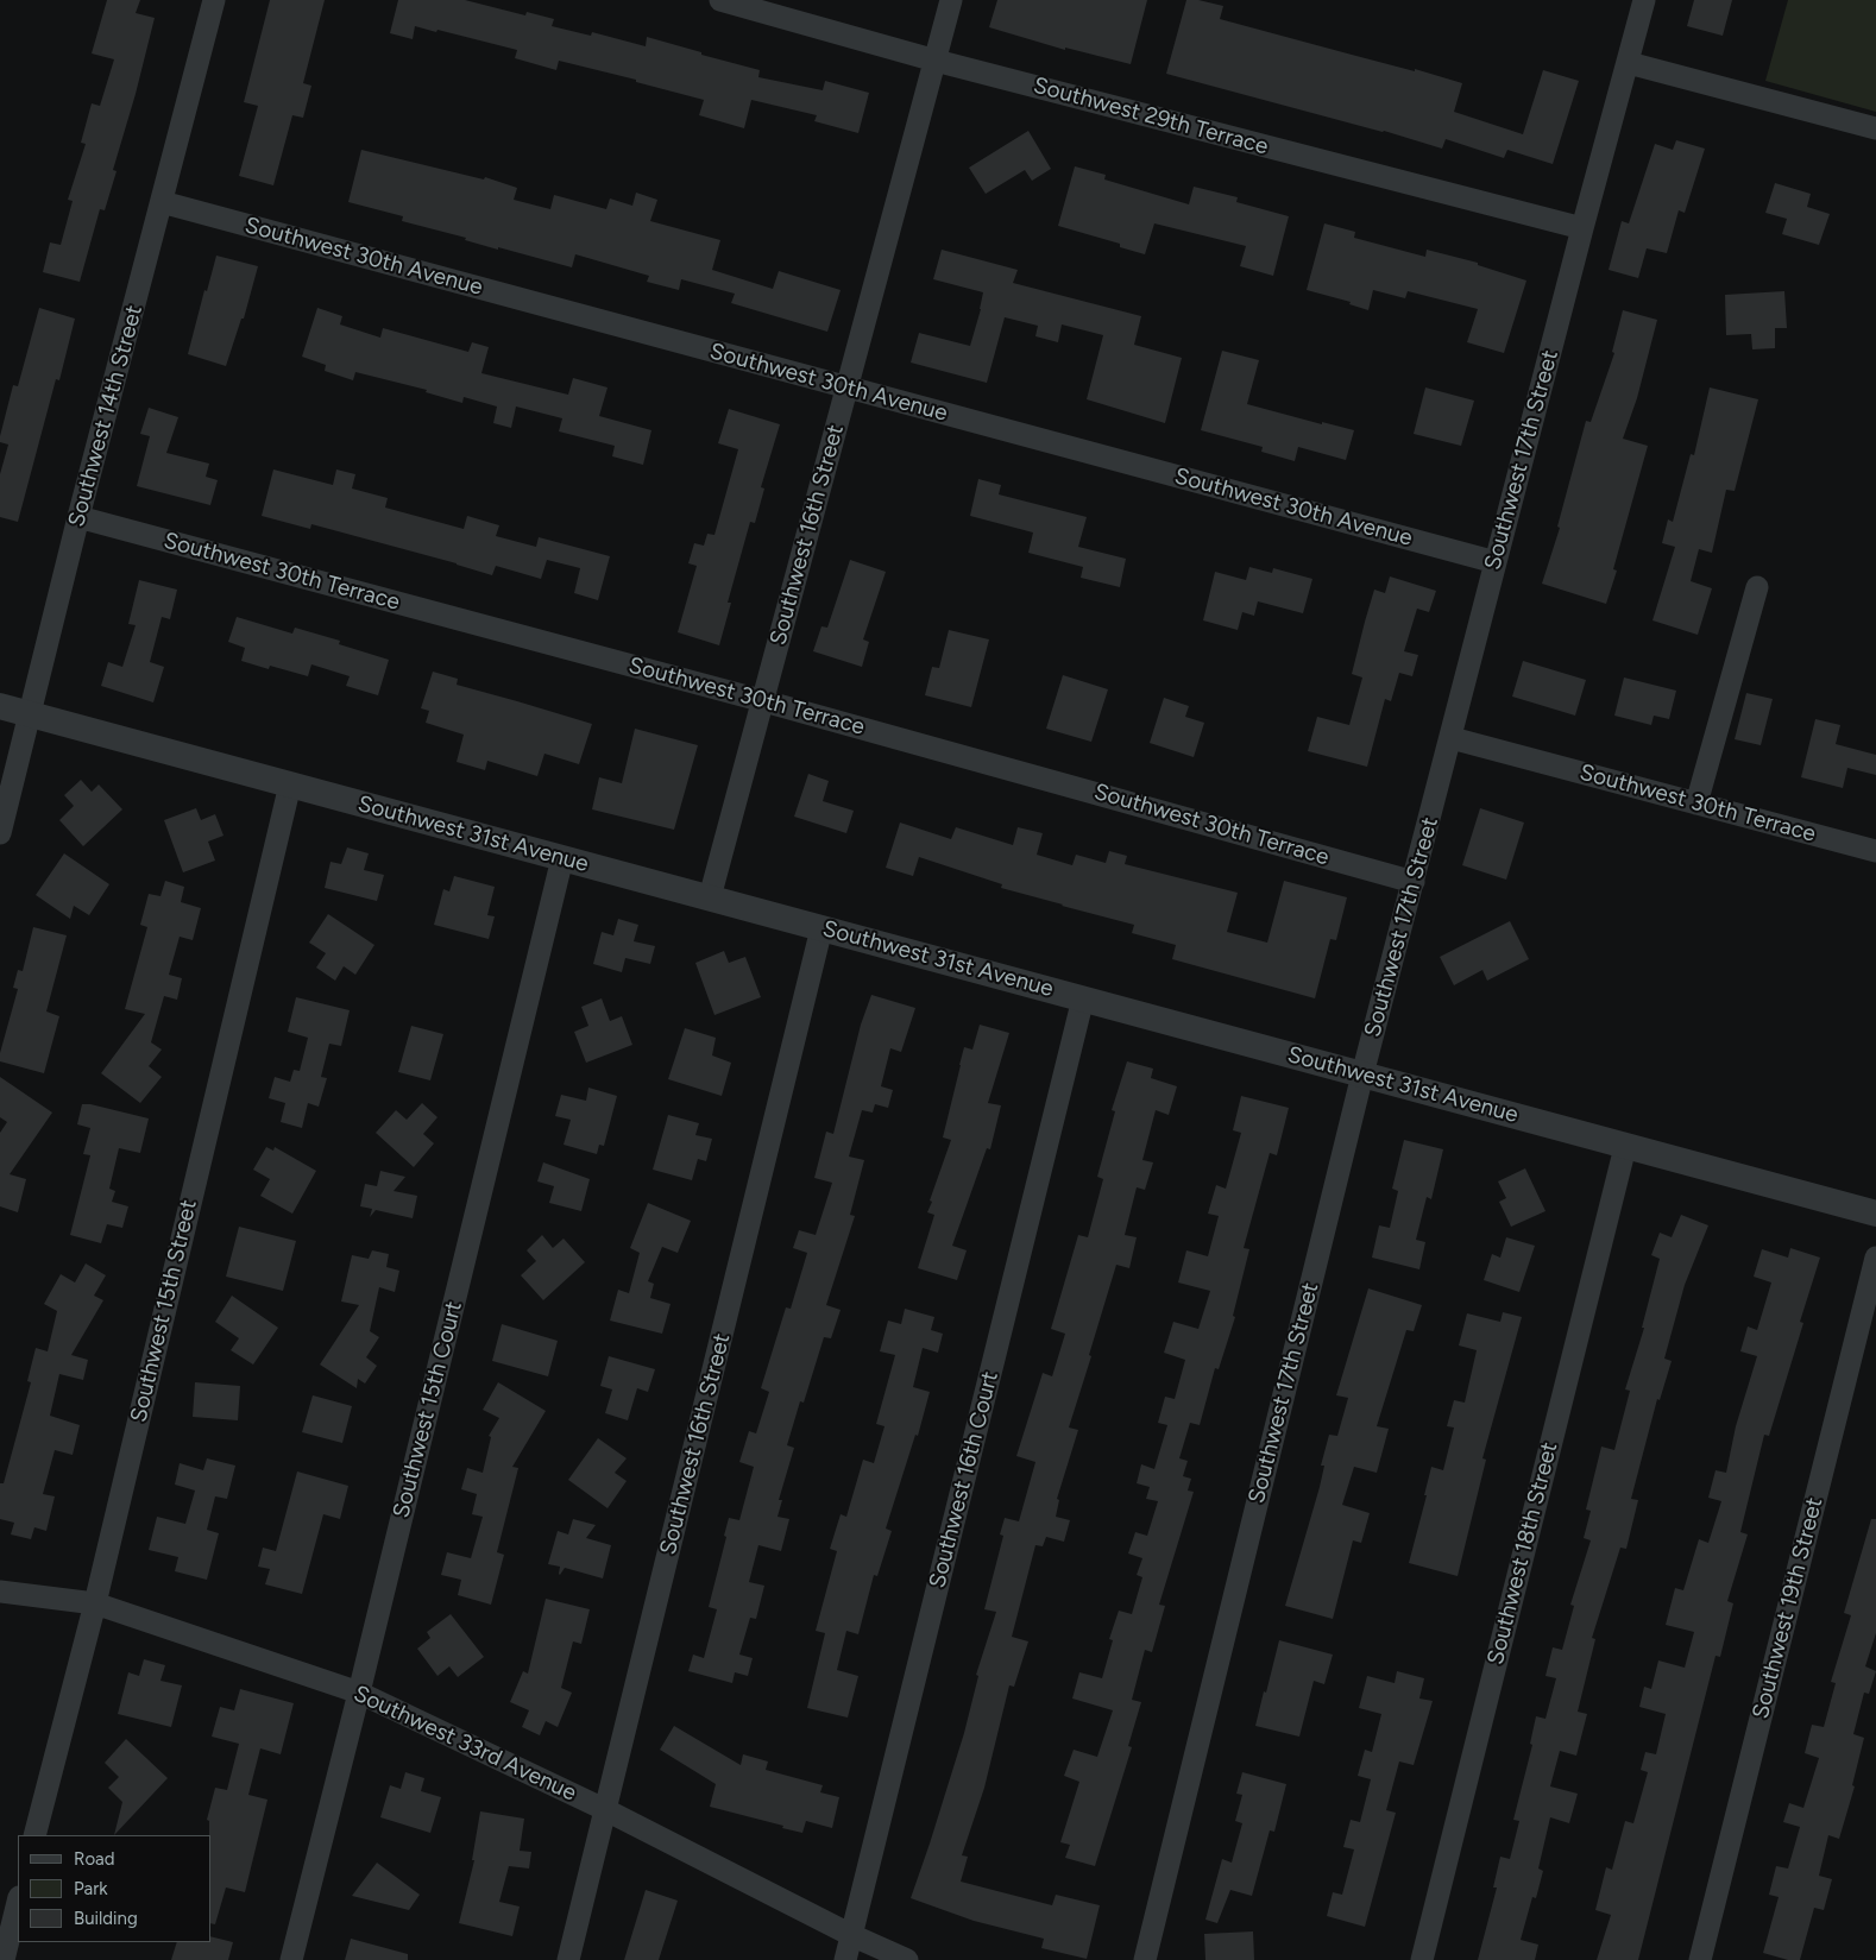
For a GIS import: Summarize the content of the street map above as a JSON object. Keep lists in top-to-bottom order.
{
  "streets": {
    "street": [
      "Southwest 29th Terrace",
      "Southwest 30th Avenue",
      "Southwest 14th Street",
      "Southwest 17th Street",
      "Southwest 16th Street",
      "Southwest 30th Terrace",
      "Southwest 31st Avenue",
      "Southwest 15th Street",
      "Southwest 15th Court",
      "Southwest 16th Court",
      "Southwest 18th Street",
      "Southwest 19th Street",
      "Southwest 33rd Avenue"
    ]
  },
  "crossings": [
    ["Southwest 29th Terrace", "Southwest 17th Street"],
    ["Southwest 29th Terrace", "Southwest 16th Street"],
    ["Southwest 30th Avenue", "Southwest 14th Street"],
    ["Southwest 30th Avenue", "Southwest 17th Street"],
    ["Southwest 30th Avenue", "Southwest 16th Street"],
    ["Southwest 14th Street", "Southwest 30th Terrace"],
    ["Southwest 14th Street", "Southwest 31st Avenue"],
    ["Southwest 17th Street", "Southwest 30th Terrace"],
    ["Southwest 17th Street", "Southwest 31st Avenue"],
    ["Southwest 16th Street", "Southwest 30th Terrace"],
    ["Southwest 16th Street", "Southwest 31st Avenue"],
    ["Southwest 16th Street", "Southwest 33rd Avenue"],
    ["Southwest 31st Avenue", "Southwest 15th Street"],
    ["Southwest 31st Avenue", "Southwest 15th Court"],
    ["Southwest 31st Avenue", "Southwest 16th Court"],
    ["Southwest 31st Avenue", "Southwest 18th Street"],
    ["Southwest 15th Street", "Southwest 33rd Avenue"],
    ["Southwest 15th Court", "Southwest 33rd Avenue"],
    ["Southwest 16th Court", "Southwest 33rd Avenue"]
  ],
  "legend": ["Road", "Park", "Building"]
}
